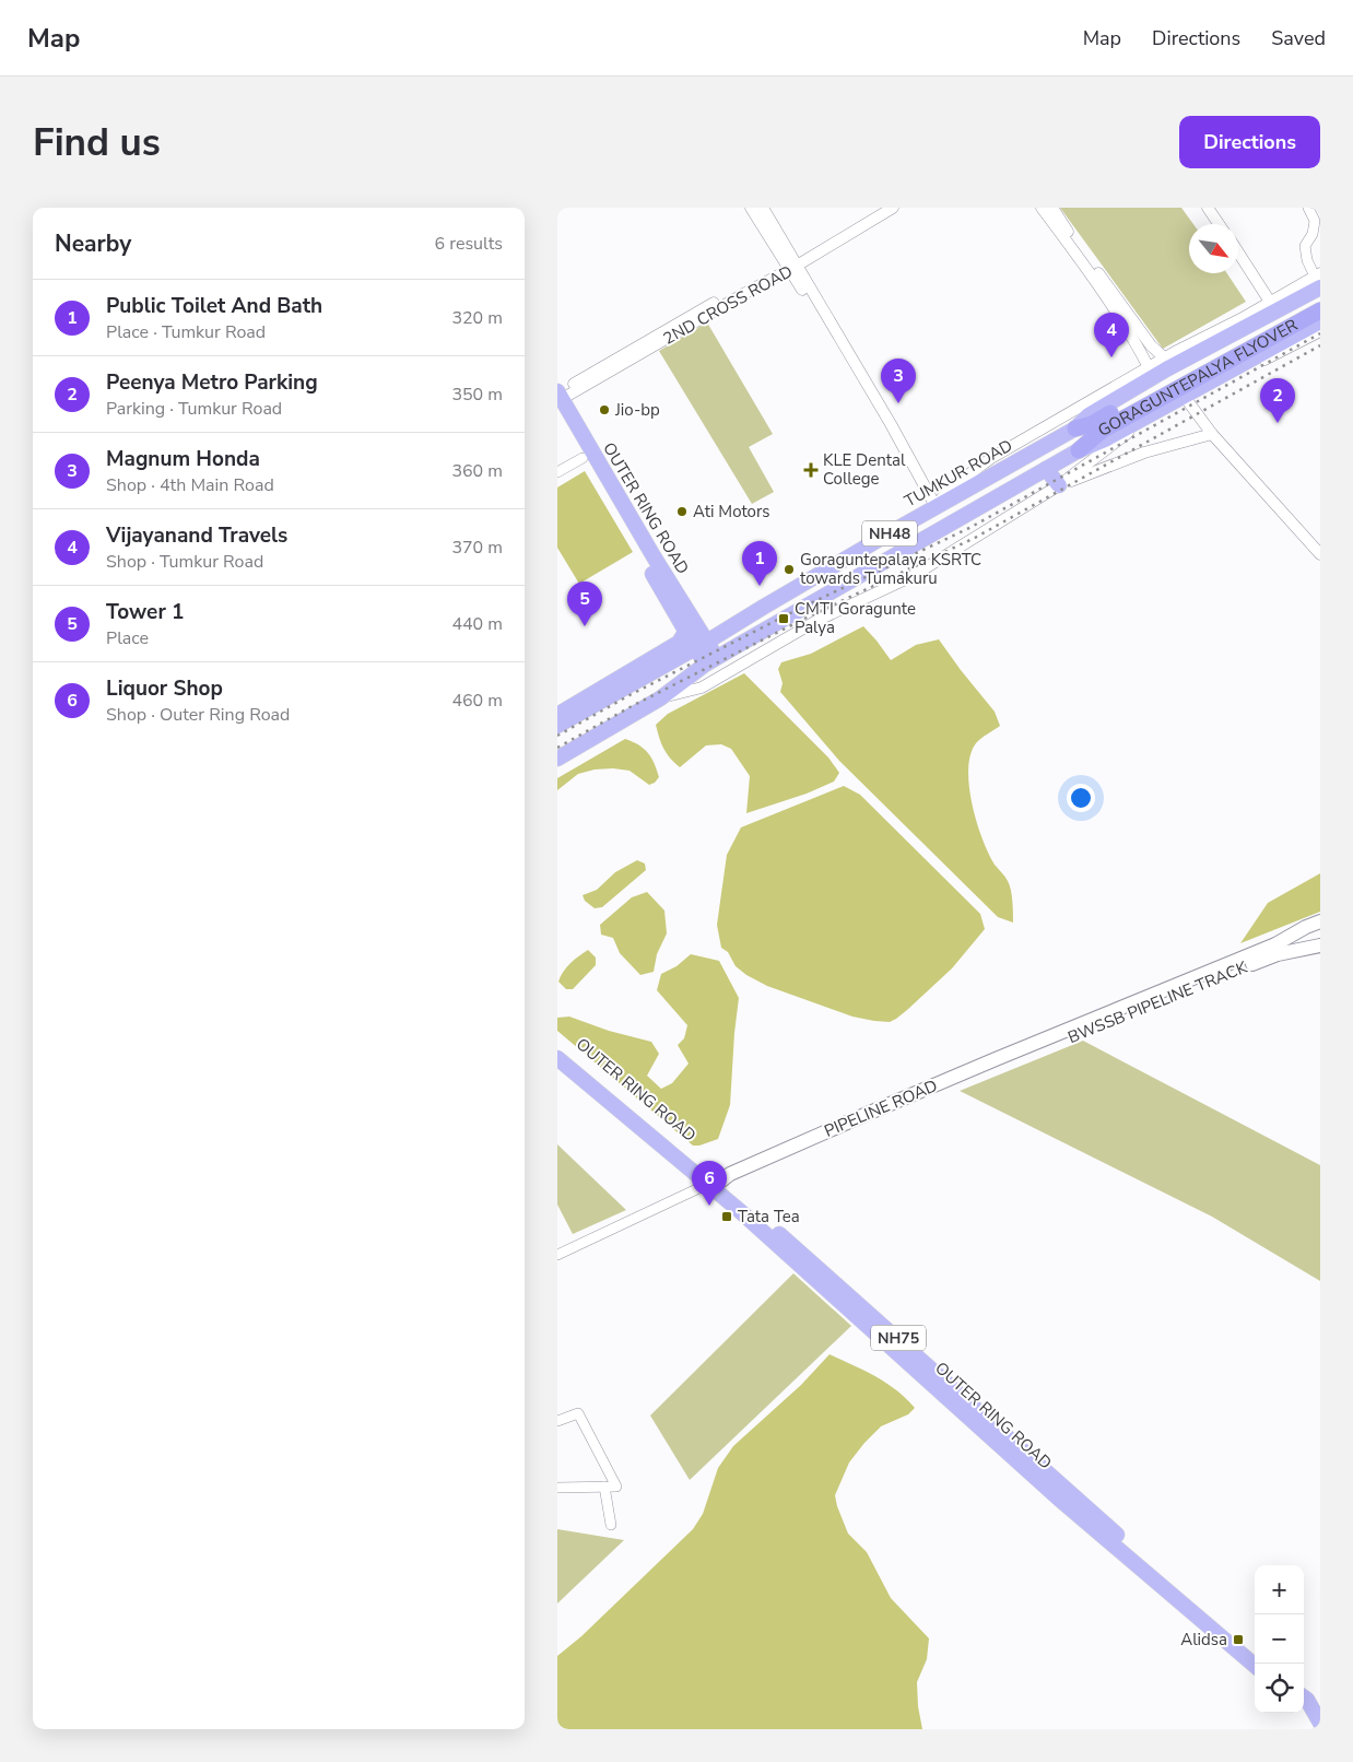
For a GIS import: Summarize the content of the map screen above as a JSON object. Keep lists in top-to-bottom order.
{
  "streets": {
    "highway": [
      "GORAGUNTEPALYA FLYOVER",
      "TUMKUR ROAD",
      "OUTER RING ROAD",
      "NH48",
      "NH75"
    ],
    "main road": ["BWSSB PIPELINE TRACK", "PIPELINE ROAD"],
    "street": ["2ND CROSS ROAD"]
  },
  "crossings": [
    ["2ND CROSS ROAD", "OUTER RING ROAD"],
    ["GORAGUNTEPALYA FLYOVER", "TUMKUR ROAD"],
    ["GORAGUNTEPALYA FLYOVER", "NH48"],
    ["TUMKUR ROAD", "OUTER RING ROAD"],
    ["OUTER RING ROAD", "PIPELINE ROAD"],
    ["BWSSB PIPELINE TRACK", "PIPELINE ROAD"]
  ],
  "places": {
    "other": ["Jio-bp", "Ati Motors", "Goraguntepalaya KSRTC towards Tumakuru"],
    "health": ["KLE Dental College"],
    "transit": ["CMTI Goragunte Palya", "Tata Tea", "Alidsa"]
  },
  "north": "bottom right",
  "page": {
    "header": "Map",
    "nav": ["Map", "Directions", "Saved"],
    "buttons": "Directions",
    "title": "Find us",
    "heading": ["Nearby", "6 results"],
    "list": [
      {
        "mark": "1",
        "name": "Public Toilet And Bath",
        "note": "Place · Tumkur Road",
        "value": "320 m"
      },
      {
        "mark": "2",
        "name": "Peenya Metro Parking",
        "note": "Parking · Tumkur Road",
        "value": "350 m"
      },
      {
        "mark": "3",
        "name": "Magnum Honda",
        "note": "Shop · 4th Main Road",
        "value": "360 m"
      },
      {
        "mark": "4",
        "name": "Vijayanand Travels",
        "note": "Shop · Tumkur Road",
        "value": "370 m"
      },
      {
        "mark": "5",
        "name": "Tower 1",
        "note": "Place",
        "value": "440 m"
      },
      {
        "mark": "6",
        "name": "Liquor Shop",
        "note": "Shop · Outer Ring Road",
        "value": "460 m"
      }
    ],
    "pins": [
      "4",
      "3",
      "2",
      "1",
      "5",
      "6"
    ],
    "map_buttons": ["+", "−"]
  }
}
